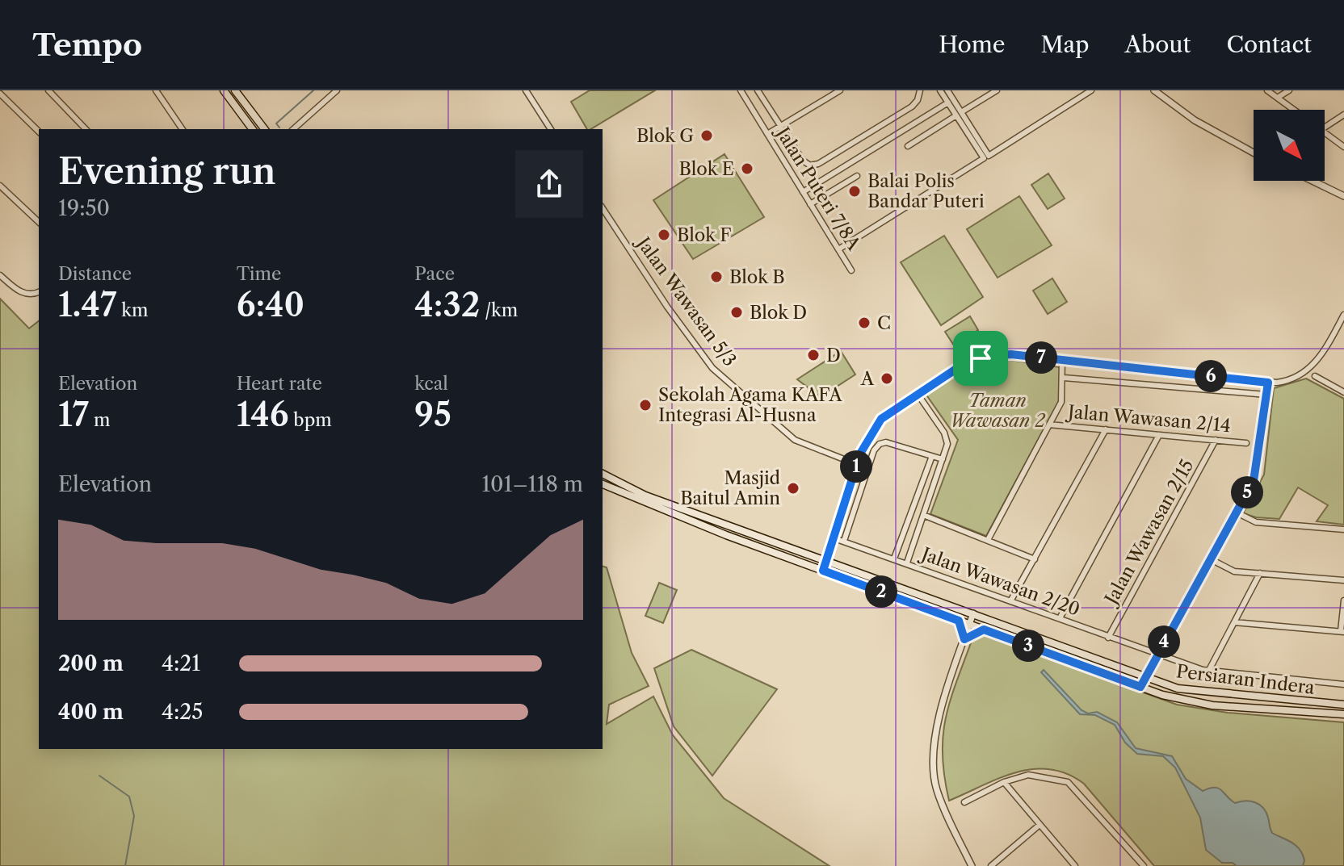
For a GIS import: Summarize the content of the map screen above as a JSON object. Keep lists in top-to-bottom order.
{
  "streets": {
    "main road": ["Persiaran Indera"],
    "street": [
      "Jalan Puteri 7/8A",
      "Jalan Wawasan 5/3",
      "Jalan Wawasan 2/14",
      "Jalan Wawasan 2/15",
      "Jalan Wawasan 2/20"
    ]
  },
  "crossings": [
    ["Jalan Wawasan 2/14", "Jalan Wawasan 2/15"],
    ["Jalan Wawasan 2/15", "Jalan Wawasan 2/20"]
  ],
  "parks": ["Taman Wawasan 2"],
  "places": [
    "Blok G",
    "Blok E",
    "Balai Polis Bandar Puteri",
    "Blok F",
    "Blok B",
    "Blok D",
    "C",
    "D",
    "A",
    "Sekolah Agama KAFA Integrasi Al-Husna",
    "Masjid Baitul Amin"
  ],
  "north": "bottom right",
  "page": {
    "header": "Tempo",
    "nav": [
      "Home",
      "Map",
      "About",
      "Contact"
    ],
    "heading": ["Evening run", "19:50"],
    "stats": [
      ["Distance", "1.47 km"],
      ["Time", "6:40"],
      ["Pace", "4:32 /km"],
      ["Elevation", "17 m"],
      ["Heart rate", "146 bpm"],
      ["kcal", "95"]
    ],
    "pins": [
      "7",
      "6",
      "1",
      "5",
      "2",
      "4",
      "3"
    ],
    "chart": ["Elevation", "101–118 m"],
    "list": [
      {
        "name": "200 m",
        "note": "4:21"
      },
      {
        "name": "400 m",
        "note": "4:25"
      }
    ]
  }
}
